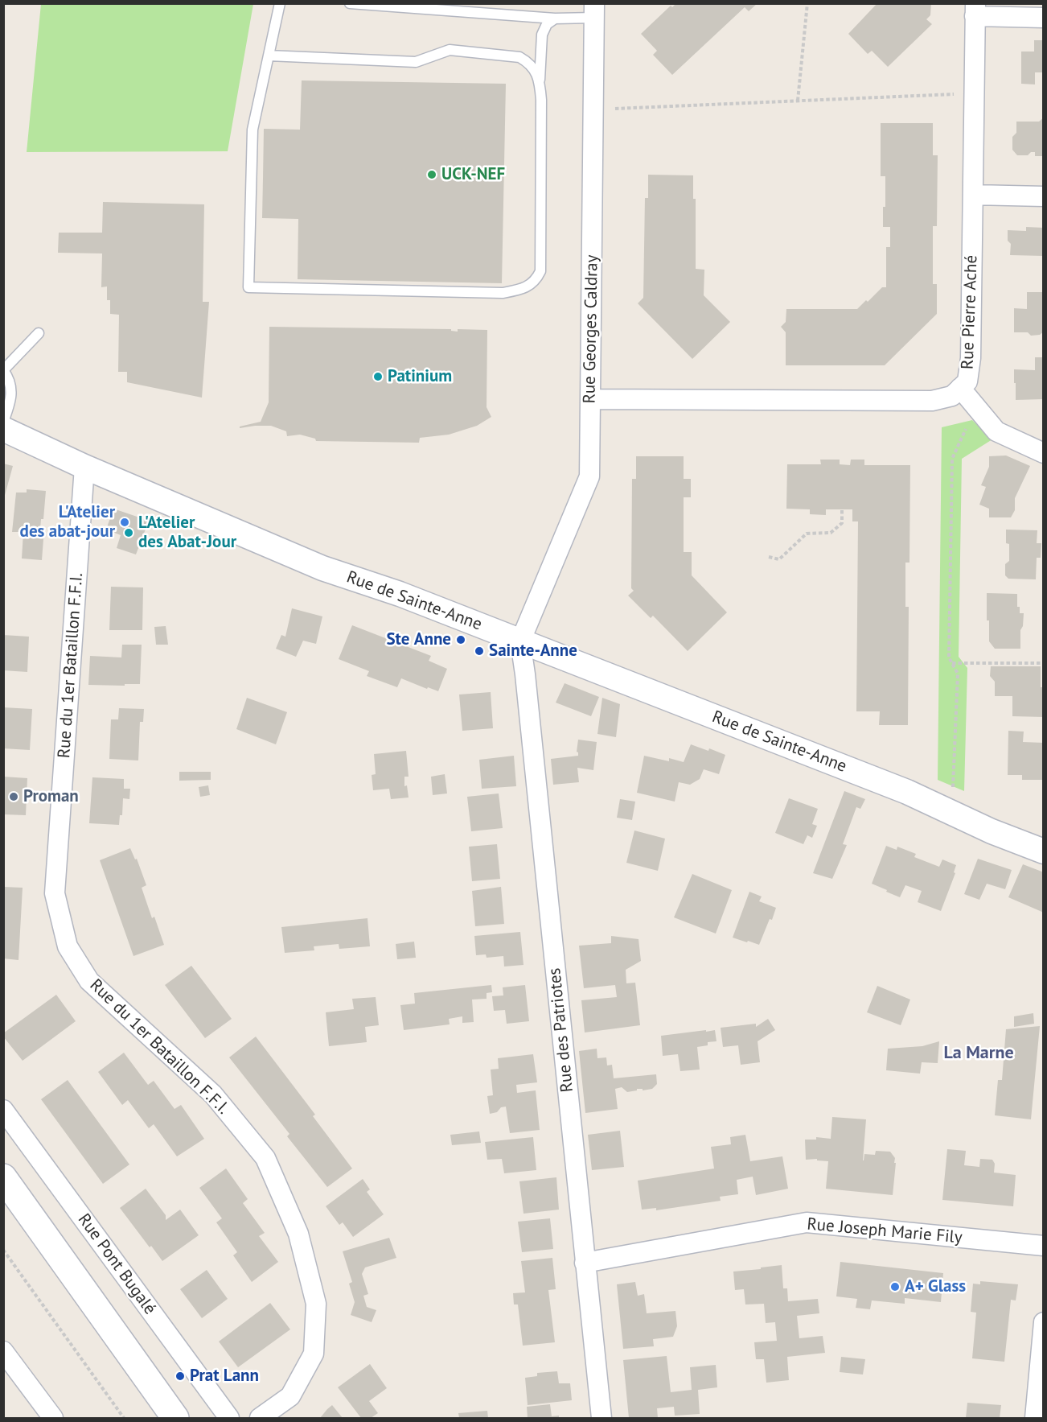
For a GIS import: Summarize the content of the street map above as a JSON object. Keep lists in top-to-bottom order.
{
  "streets": {
    "street": [
      "Rue Pierre Aché",
      "Rue Georges Caldray",
      "Rue de Sainte-Anne",
      "Rue du 1er Bataillon F.F.I.",
      "Rue des Patriotes",
      "Rue Joseph Marie Fily",
      "Rue Pont Bugalé"
    ]
  },
  "crossings": [
    ["Rue Pierre Aché", "Rue Georges Caldray"],
    ["Rue Georges Caldray", "Rue de Sainte-Anne"],
    ["Rue Georges Caldray", "Rue des Patriotes"],
    ["Rue de Sainte-Anne", "Rue du 1er Bataillon F.F.I."],
    ["Rue de Sainte-Anne", "Rue des Patriotes"],
    ["Rue des Patriotes", "Rue Joseph Marie Fily"]
  ],
  "districts": ["La Marne"],
  "places": [
    "UCK-NEF",
    "Patinium",
    "L'Atelier des abat-jour",
    "L'Atelier des Abat-Jour",
    "Ste Anne",
    "Sainte-Anne",
    "Proman",
    "A+ Glass",
    "Prat Lann"
  ]
}
